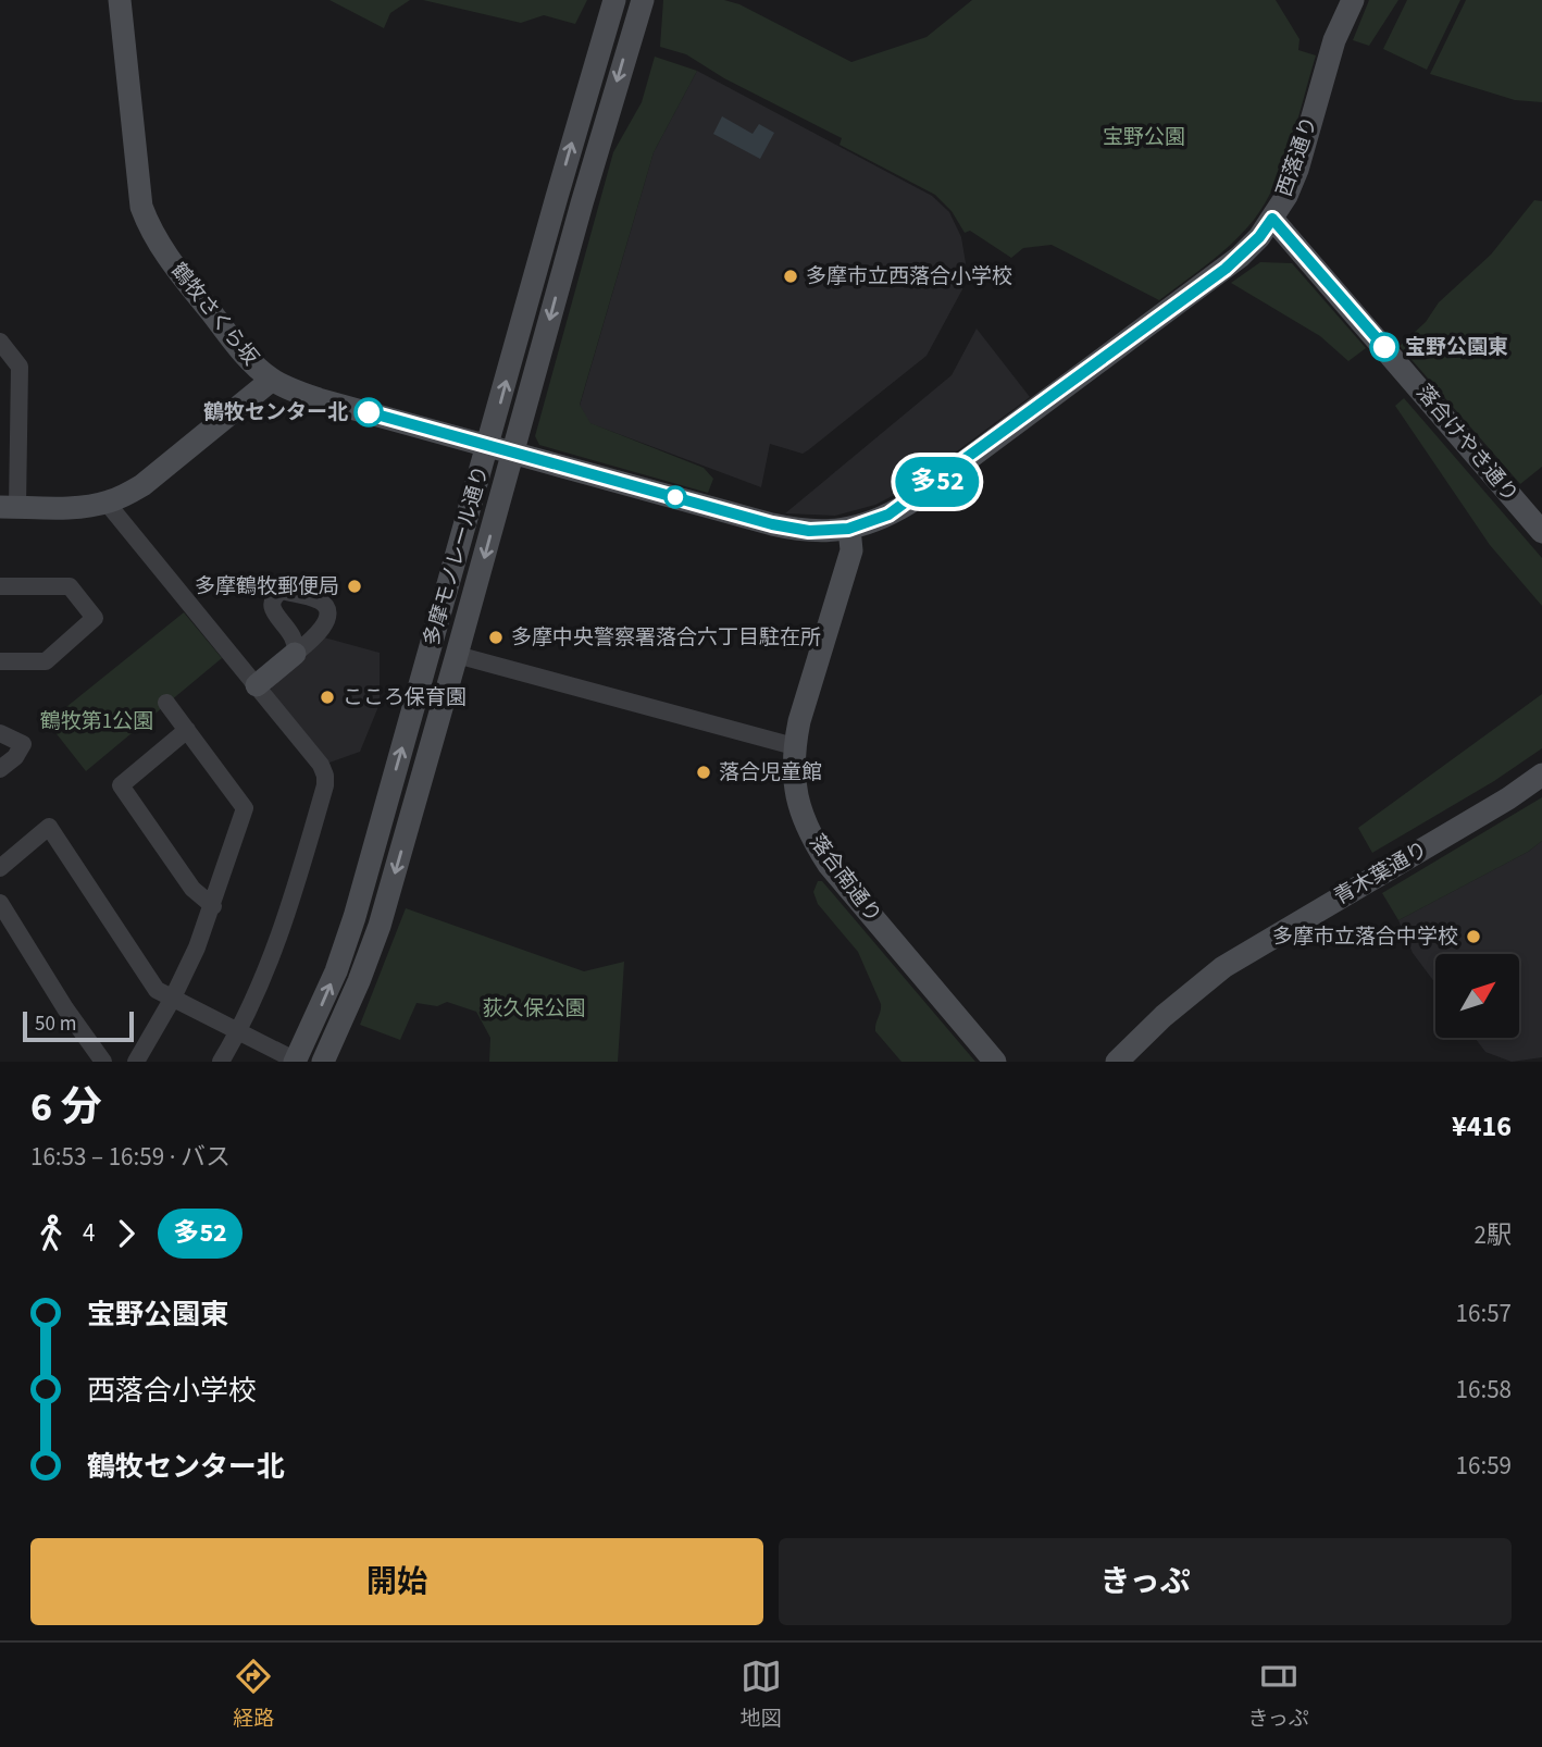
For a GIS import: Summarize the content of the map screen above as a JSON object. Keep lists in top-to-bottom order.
{
  "streets": {
    "street": [
      "西落通り",
      "鶴牧さくら坂",
      "落合けやき通り",
      "多摩モノレール通り",
      "青木葉通り",
      "落合南通り"
    ]
  },
  "crossings": [
    ["西落通り", "鶴牧さくら坂"],
    ["西落通り", "落合けやき通り"],
    ["西落通り", "多摩モノレール通り"],
    ["西落通り", "落合南通り"],
    ["鶴牧さくら坂", "多摩モノレール通り"]
  ],
  "parks": ["宝野公園", "鶴牧第1公園", "荻久保公園"],
  "places": [
    "多摩市立西落合小学校",
    "宝野公園東",
    "鶴牧センター北",
    "多摩鶴牧郵便局",
    "多摩中央警察署落合六丁目駐在所",
    "こころ保育園",
    "落合児童館",
    "多摩市立落合中学校"
  ],
  "lines": ["bus line 多52"],
  "scale_bar": "50 m",
  "north": "top right",
  "page": {
    "on_map": "多52",
    "scale": "50 m",
    "heading": ["6 分", "16:53 – 16:59 · バス", "¥416"],
    "legs": ["4", "多52", "2駅"],
    "list": [
      {
        "name": "宝野公園東",
        "value": "16:57"
      },
      {
        "name": "西落合小学校",
        "value": "16:58"
      },
      {
        "name": "鶴牧センター北",
        "value": "16:59"
      }
    ],
    "buttons": ["開始", "きっぷ"],
    "tabs": ["経路", "地図", "きっぷ"]
  }
}
